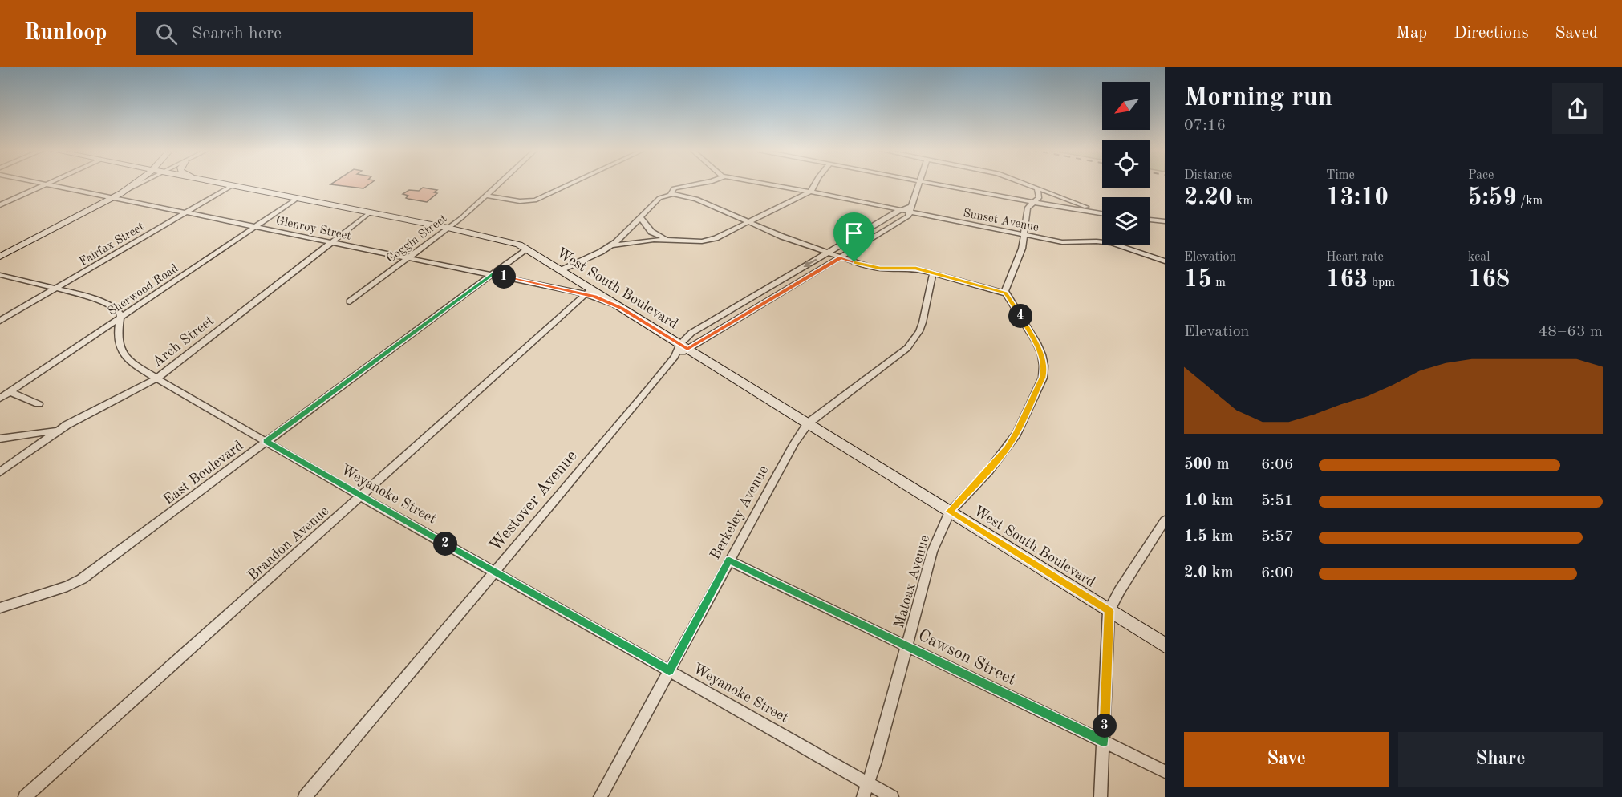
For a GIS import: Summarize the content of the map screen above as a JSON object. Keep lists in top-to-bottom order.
{
  "streets": {
    "street": [
      "Sunset Avenue",
      "Glenroy Street",
      "Coggin Street",
      "Fairfax Street",
      "West South Boulevard",
      "Sherwood Road",
      "Arch Street",
      "East Boulevard",
      "Weyanoke Street",
      "Westover Avenue",
      "Berkeley Avenue",
      "Brandon Avenue",
      "Matoax Avenue",
      "Cawson Street"
    ]
  },
  "crossings": [
    ["Sunset Avenue", "Westover Avenue"],
    ["Glenroy Street", "Coggin Street"],
    ["Glenroy Street", "Fairfax Street"],
    ["Glenroy Street", "West South Boulevard"],
    ["Glenroy Street", "Sherwood Road"],
    ["Glenroy Street", "Arch Street"],
    ["Glenroy Street", "East Boulevard"],
    ["Glenroy Street", "Brandon Avenue"],
    ["Coggin Street", "West South Boulevard"],
    ["Fairfax Street", "West South Boulevard"],
    ["West South Boulevard", "Sherwood Road"],
    ["West South Boulevard", "Arch Street"],
    ["West South Boulevard", "East Boulevard"],
    ["West South Boulevard", "Westover Avenue"],
    ["West South Boulevard", "Berkeley Avenue"],
    ["West South Boulevard", "Brandon Avenue"],
    ["West South Boulevard", "Matoax Avenue"],
    ["Sherwood Road", "Weyanoke Street"],
    ["Arch Street", "Weyanoke Street"],
    ["East Boulevard", "Weyanoke Street"],
    ["Weyanoke Street", "Westover Avenue"],
    ["Weyanoke Street", "Berkeley Avenue"],
    ["Weyanoke Street", "Brandon Avenue"],
    ["Weyanoke Street", "Matoax Avenue"],
    ["Berkeley Avenue", "Cawson Street"],
    ["Matoax Avenue", "Cawson Street"]
  ],
  "north": "bottom left",
  "page": {
    "header": "Runloop",
    "search": "Search here",
    "nav": ["Map", "Directions", "Saved"],
    "heading": ["Morning run", "07:16"],
    "stats": [
      ["Distance", "2.20 km"],
      ["Time", "13:10"],
      ["Pace", "5:59 /km"],
      ["Elevation", "15 m"],
      ["Heart rate", "163 bpm"],
      ["kcal", "168"]
    ],
    "pins": [
      "1",
      "4",
      "2",
      "3"
    ],
    "chart": ["Elevation", "48–63 m"],
    "list": [
      {
        "name": "500 m",
        "note": "6:06"
      },
      {
        "name": "1.0 km",
        "note": "5:51"
      },
      {
        "name": "1.5 km",
        "note": "5:57"
      },
      {
        "name": "2.0 km",
        "note": "6:00"
      }
    ],
    "buttons": ["Save", "Share"]
  }
}
